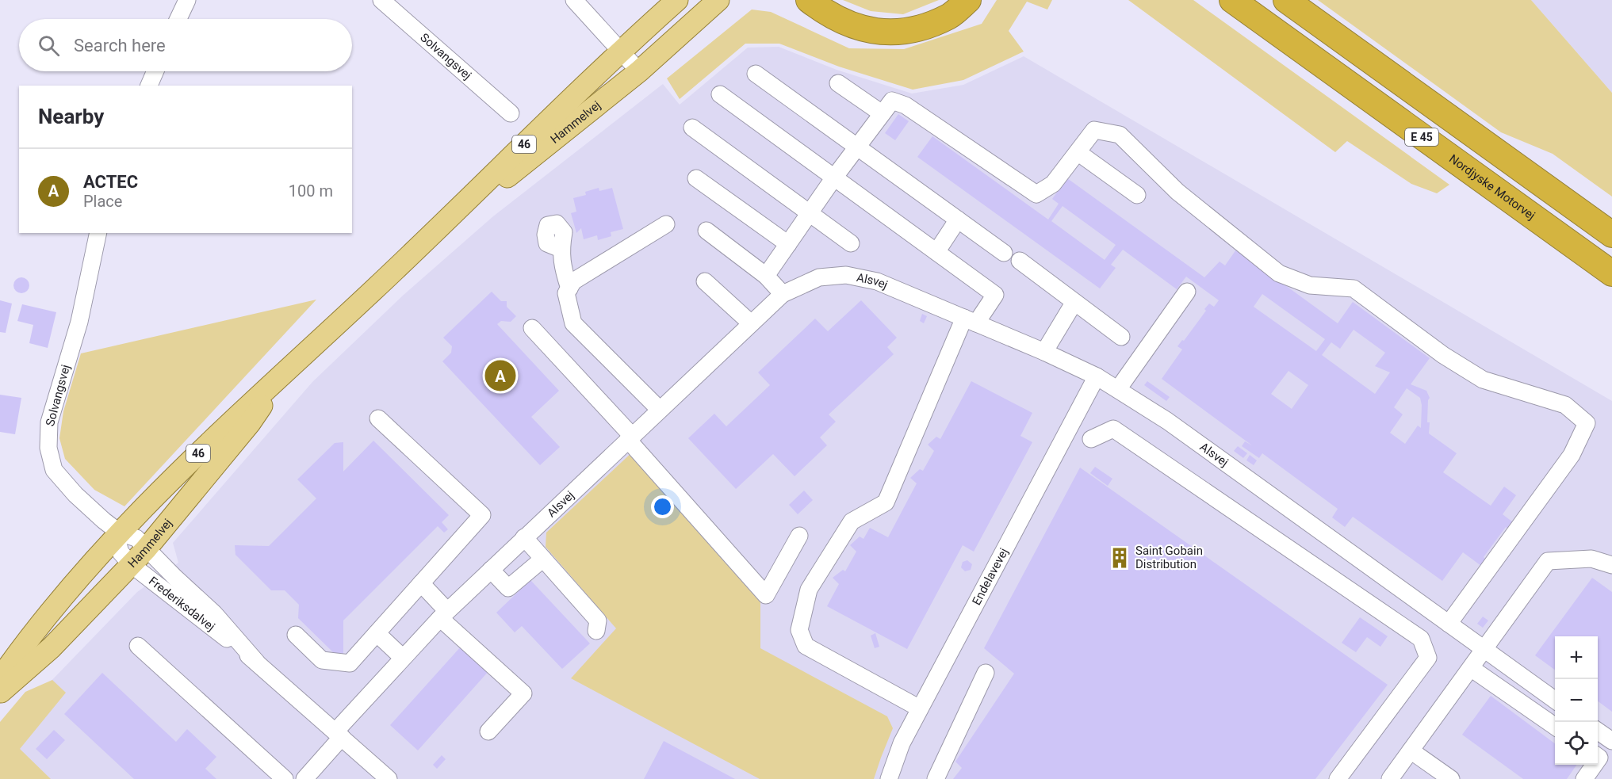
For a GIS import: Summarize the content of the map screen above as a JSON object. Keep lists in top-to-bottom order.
{
  "streets": {
    "highway": ["E 45", "Nordjyske Motorvej"],
    "main road": ["Hammelvej", "46"],
    "street": [
      "Solvangsvej",
      "Alsvej",
      "Endelavevej",
      "Frederiksdalvej"
    ]
  },
  "crossings": [
    ["Solvangsvej", "Hammelvej"],
    ["Solvangsvej", "Frederiksdalvej"],
    ["Hammelvej", "Frederiksdalvej"],
    ["Alsvej", "Endelavevej"],
    ["Alsvej", "Frederiksdalvej"]
  ],
  "places": {
    "building": ["Saint Gobain Distribution"]
  },
  "page": {
    "search": "Search here",
    "heading": "Nearby",
    "list": [
      {
        "mark": "A",
        "name": "ACTEC",
        "note": "Place",
        "value": "100 m"
      }
    ],
    "pins": "A",
    "map_buttons": ["+", "−"]
  }
}
